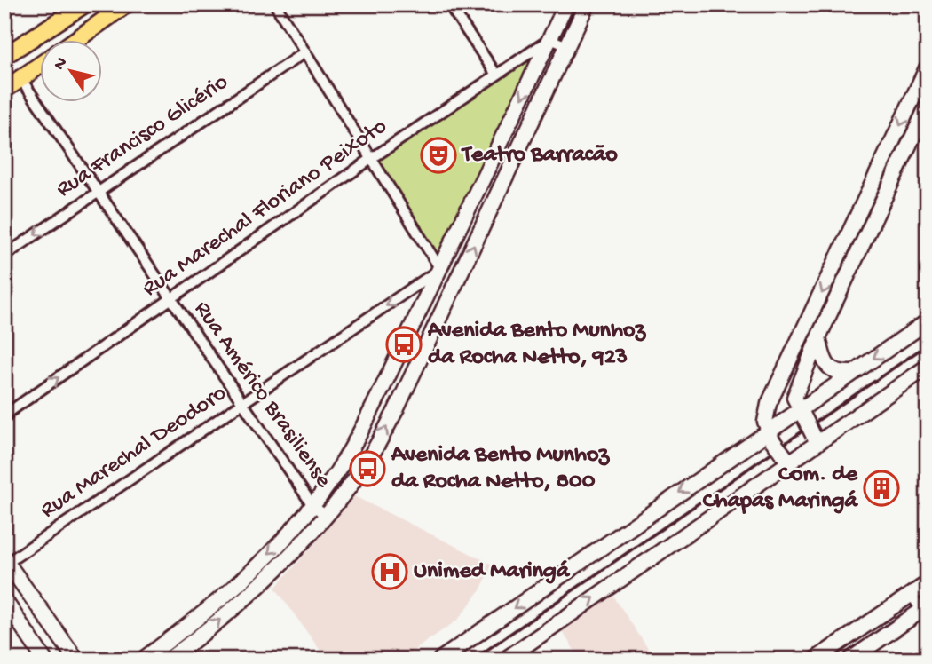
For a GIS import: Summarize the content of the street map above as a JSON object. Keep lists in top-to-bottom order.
{
  "streets": {
    "street": [
      "Rua Francisco Glicério",
      "Rua Marechal Floriano Peixoto",
      "Rua Américo Brasiliense",
      "Rua Marechal Deodoro"
    ]
  },
  "crossings": [
    ["Rua Francisco Glicério", "Rua Américo Brasiliense"],
    ["Rua Marechal Floriano Peixoto", "Rua Américo Brasiliense"],
    ["Rua Américo Brasiliense", "Rua Marechal Deodoro"]
  ],
  "one_way": ["Rua Marechal Deodoro"],
  "places": {
    "theatre": ["Teatro Barracão"],
    "bus stop": ["Avenida Bento Munhoz da Rocha Netto, 923", "Avenida Bento Munhoz da Rocha Netto, 800"],
    "building": ["Com. de Chapas Maringá"],
    "hospital": ["Unimed Maringá"]
  },
  "north": "top left"
}
